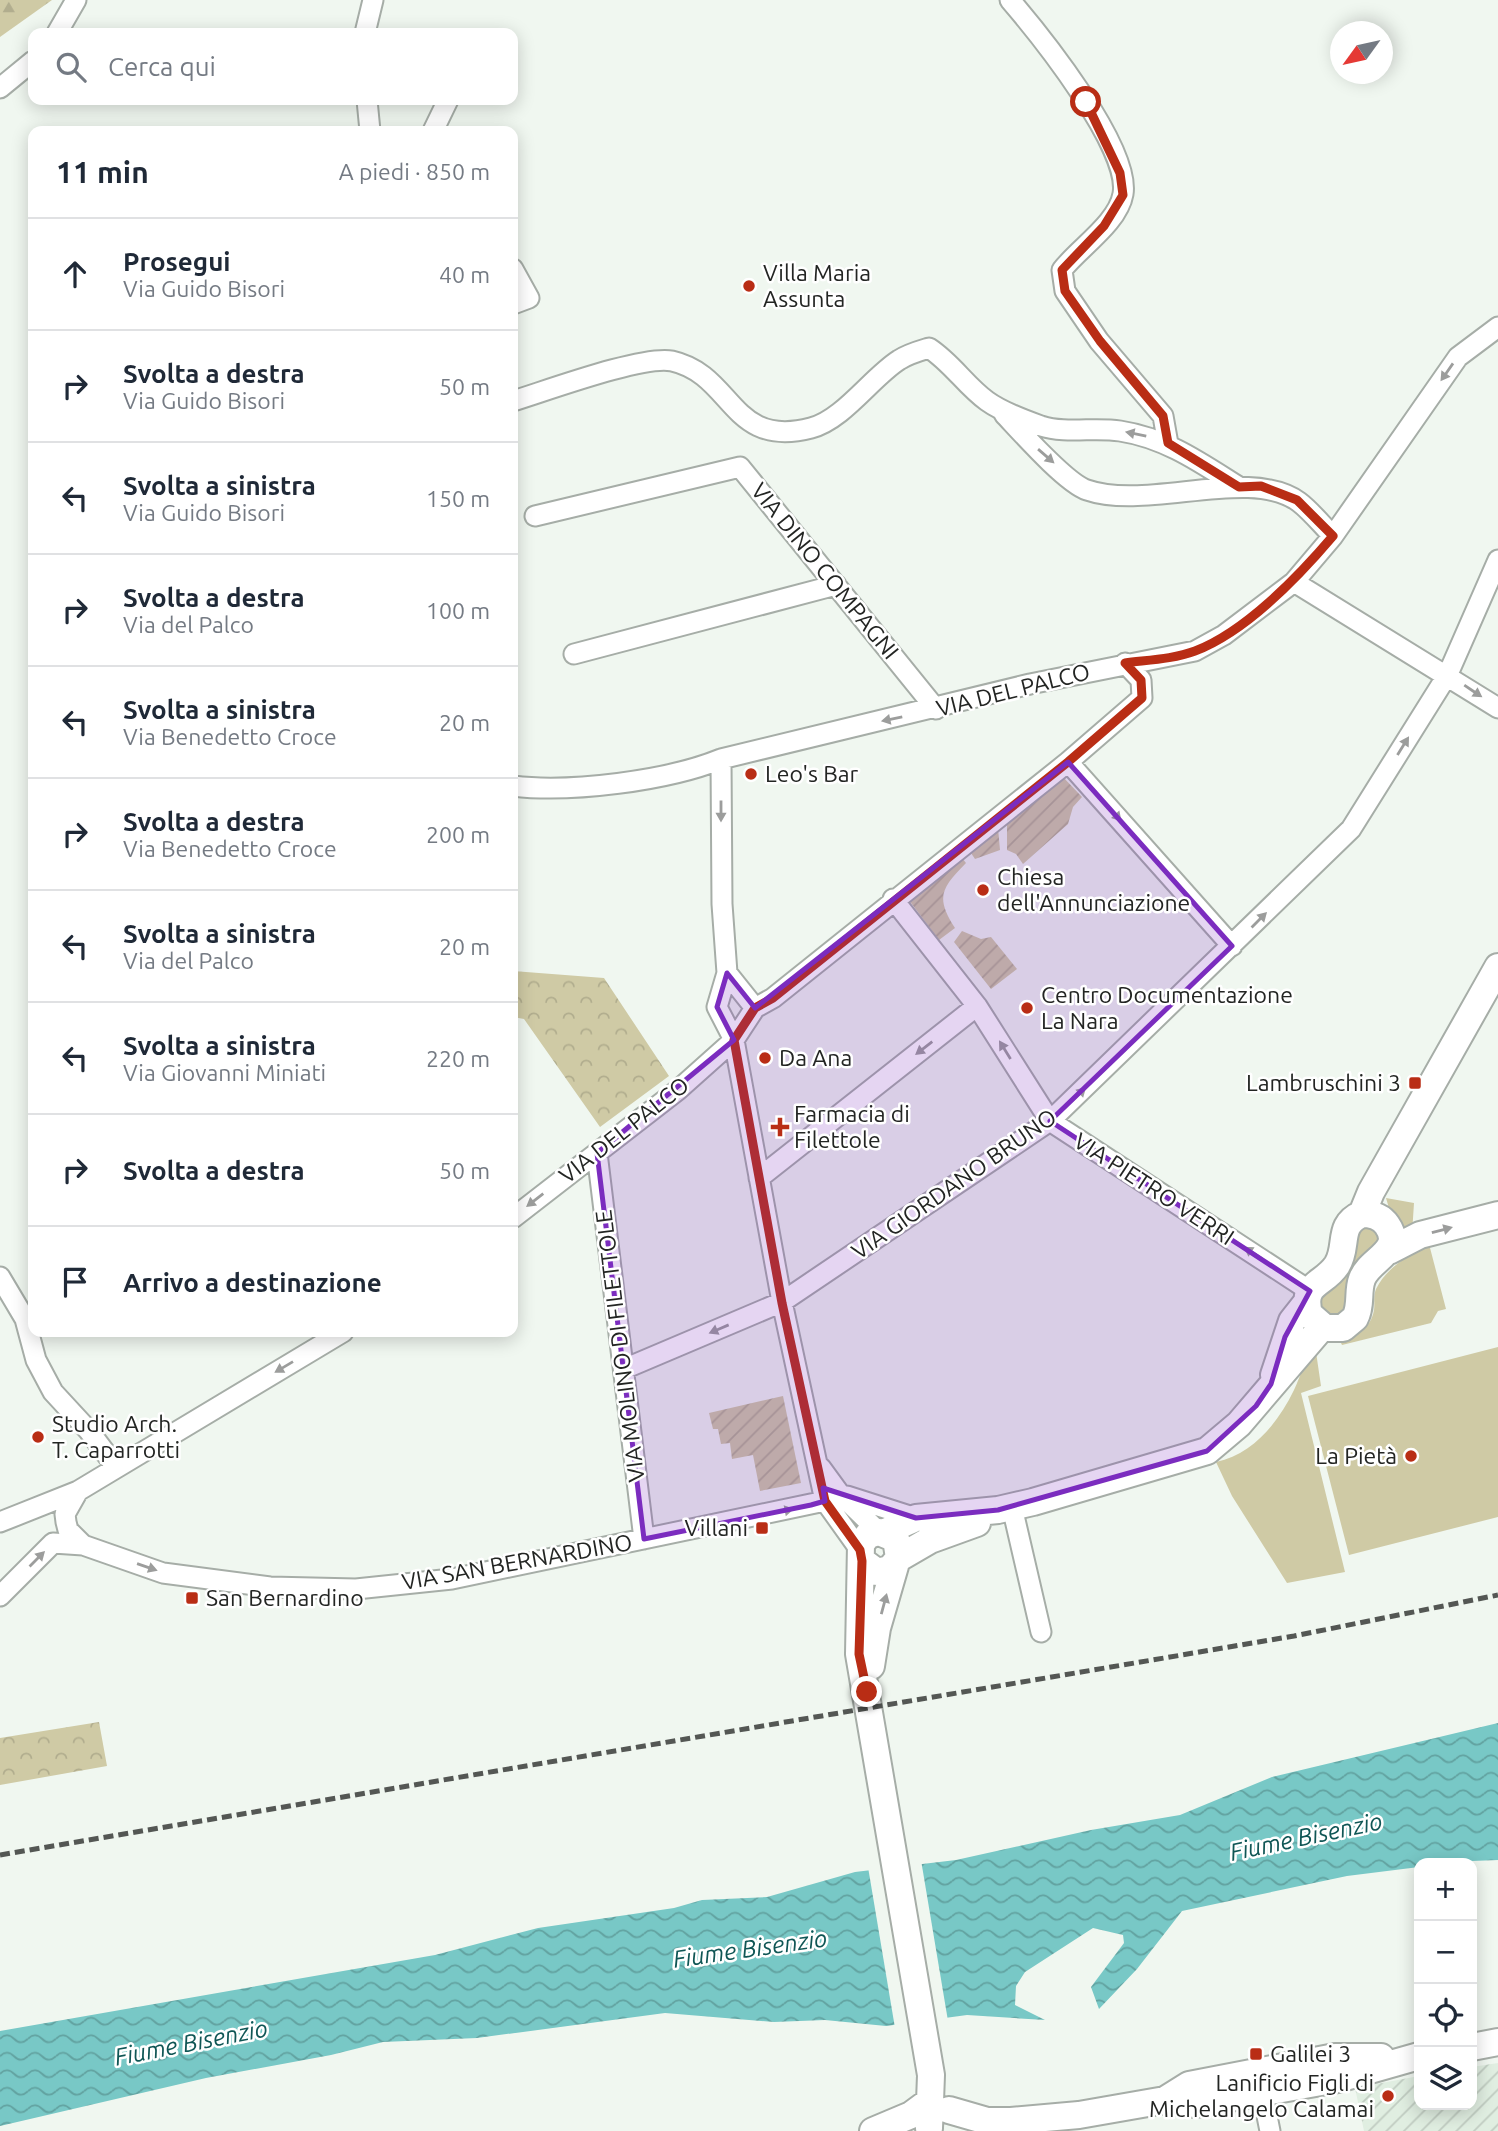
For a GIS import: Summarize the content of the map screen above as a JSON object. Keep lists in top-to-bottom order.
{
  "streets": {
    "street": [
      "VIA DINO COMPAGNI",
      "VIA DEL PALCO",
      "VIA GIORDANO BRUNO",
      "VIA PIETRO VERRI",
      "VIA MOLINO DI FILETTOLE",
      "VIA SAN BERNARDINO"
    ]
  },
  "crossings": [
    ["VIA DINO COMPAGNI", "VIA DEL PALCO"],
    ["VIA DEL PALCO", "VIA MOLINO DI FILETTOLE"],
    ["VIA GIORDANO BRUNO", "VIA PIETRO VERRI"],
    ["VIA GIORDANO BRUNO", "VIA MOLINO DI FILETTOLE"],
    ["VIA MOLINO DI FILETTOLE", "VIA SAN BERNARDINO"]
  ],
  "one_way": ["VIA PIETRO VERRI", "VIA SAN BERNARDINO"],
  "water": ["Fiume Bisenzio"],
  "places": {
    "other": [
      "Villa Maria Assunta",
      "Leo's Bar",
      "Chiesa dell'Annunciazione",
      "Centro Documentazione La Nara",
      "Da Ana",
      "Studio Arch. T. Caparrotti",
      "La Pietà",
      "Lanificio Figli di Michelangelo Calamai"
    ],
    "transit": [
      "Lambruschini 3",
      "Villani",
      "San Bernardino",
      "Galilei 3"
    ],
    "health": ["Farmacia di Filettole"]
  },
  "north": "bottom left",
  "page": {
    "search": "Cerca qui",
    "heading": ["11 min", "A piedi · 850 m"],
    "list": [
      ["Prosegui", "Via Guido Bisori", "40 m"],
      ["Svolta a destra", "Via Guido Bisori", "50 m"],
      ["Svolta a sinistra", "Via Guido Bisori", "150 m"],
      ["Svolta a destra", "Via del Palco", "100 m"],
      ["Svolta a sinistra", "Via Benedetto Croce", "20 m"],
      ["Svolta a destra", "Via Benedetto Croce", "200 m"],
      ["Svolta a sinistra", "Via del Palco", "20 m"],
      ["Svolta a sinistra", "Via Giovanni Miniati", "220 m"],
      ["Svolta a destra", "50 m"],
      "Arrivo a destinazione"
    ],
    "map_buttons": ["+", "−"]
  }
}
